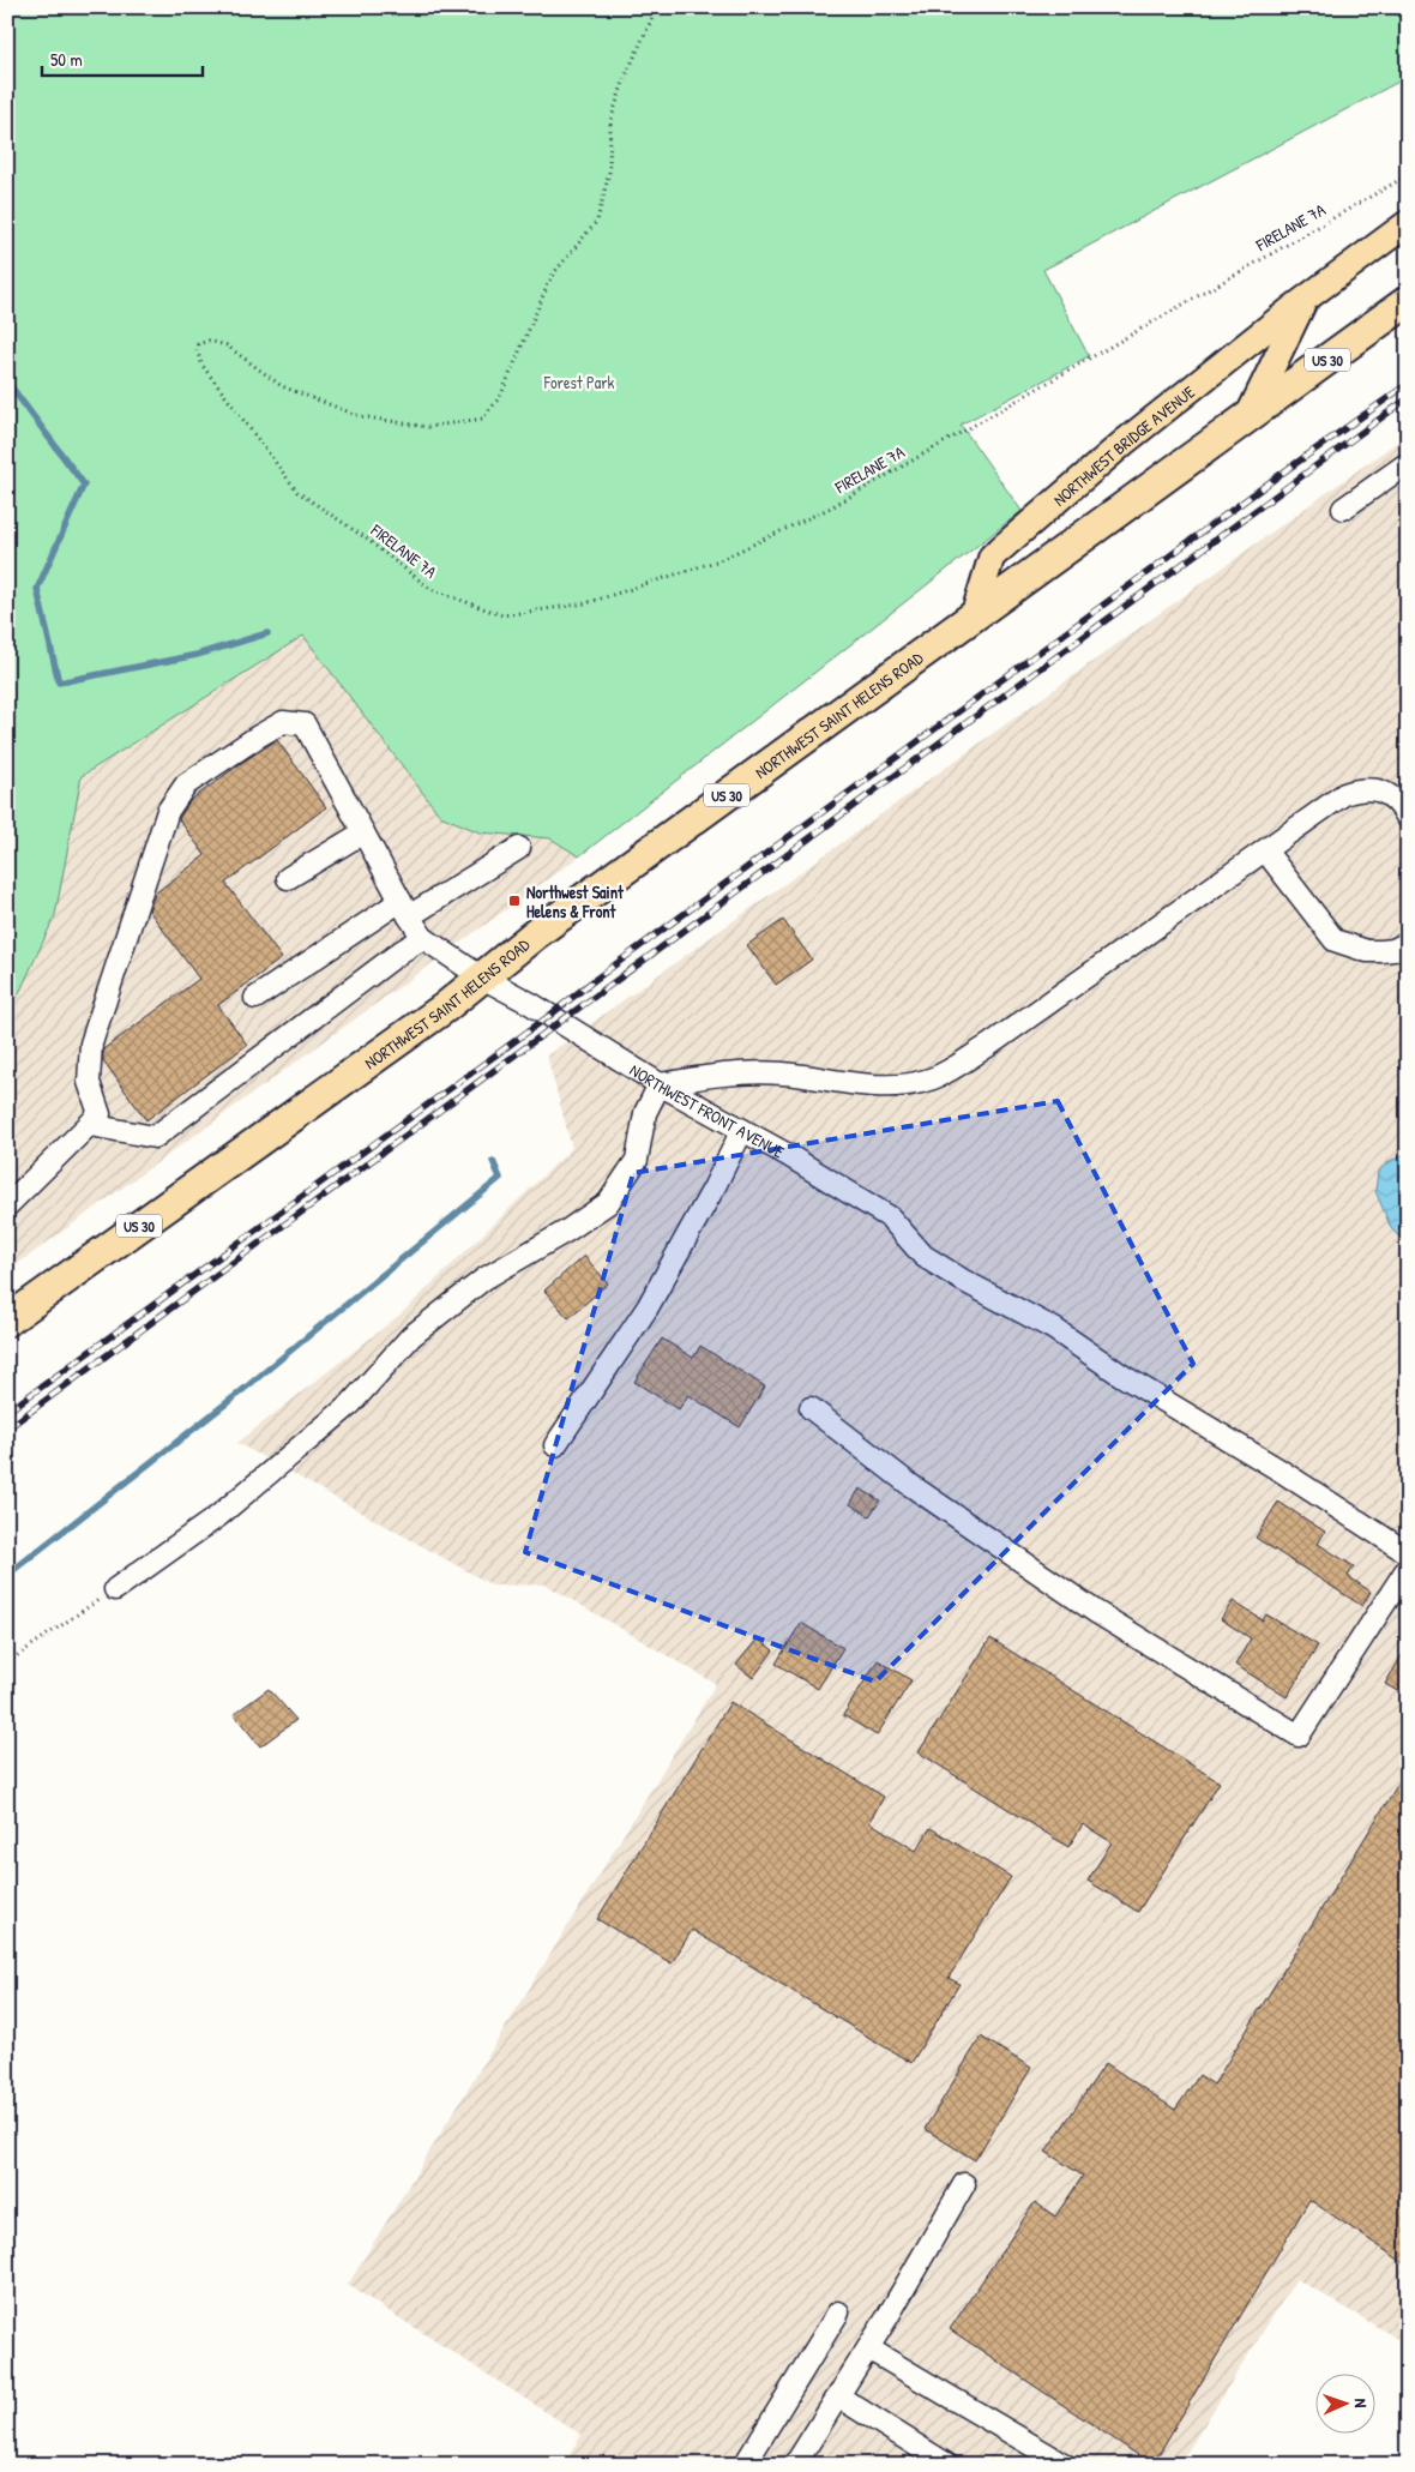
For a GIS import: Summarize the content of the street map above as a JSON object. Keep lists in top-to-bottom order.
{
  "streets": {
    "highway": ["US 30", "NORTHWEST SAINT HELENS ROAD"],
    "main road": ["NORTHWEST BRIDGE AVENUE"],
    "lane": ["NORTHWEST FRONT AVENUE"],
    "path": ["FIRELANE 7A"]
  },
  "crossings": [
    ["NORTHWEST BRIDGE AVENUE", "NORTHWEST SAINT HELENS ROAD"],
    ["NORTHWEST SAINT HELENS ROAD", "NORTHWEST FRONT AVENUE"]
  ],
  "parks": ["Forest Park"],
  "places": {
    "transit": ["Northwest Saint Helens & Front"]
  },
  "scale_bar": "50 m",
  "north": "right"
}
